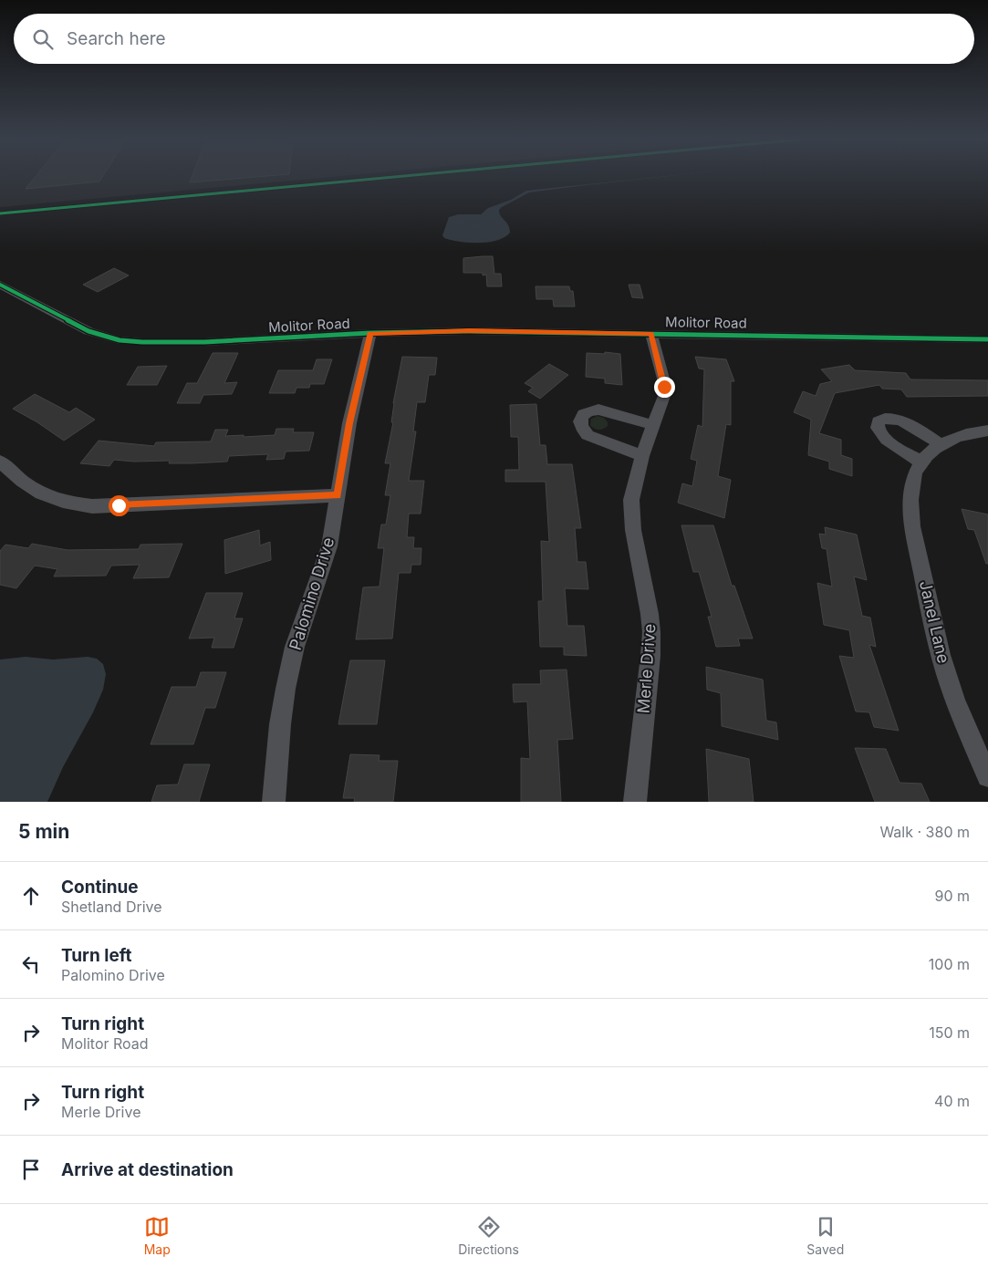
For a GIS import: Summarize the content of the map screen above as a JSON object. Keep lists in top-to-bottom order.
{
  "streets": {
    "street": [
      "Molitor Road",
      "Palomino Drive",
      "Janel Lane",
      "Merle Drive"
    ]
  },
  "crossings": [
    ["Molitor Road", "Palomino Drive"],
    ["Molitor Road", "Merle Drive"]
  ],
  "page": {
    "search": "Search here",
    "heading": ["5 min", "Walk · 380 m"],
    "list": [
      ["Continue", "Shetland Drive", "90 m"],
      ["Turn left", "Palomino Drive", "100 m"],
      ["Turn right", "Molitor Road", "150 m"],
      ["Turn right", "Merle Drive", "40 m"],
      "Arrive at destination"
    ],
    "nav": ["Map", "Directions", "Saved"]
  }
}
